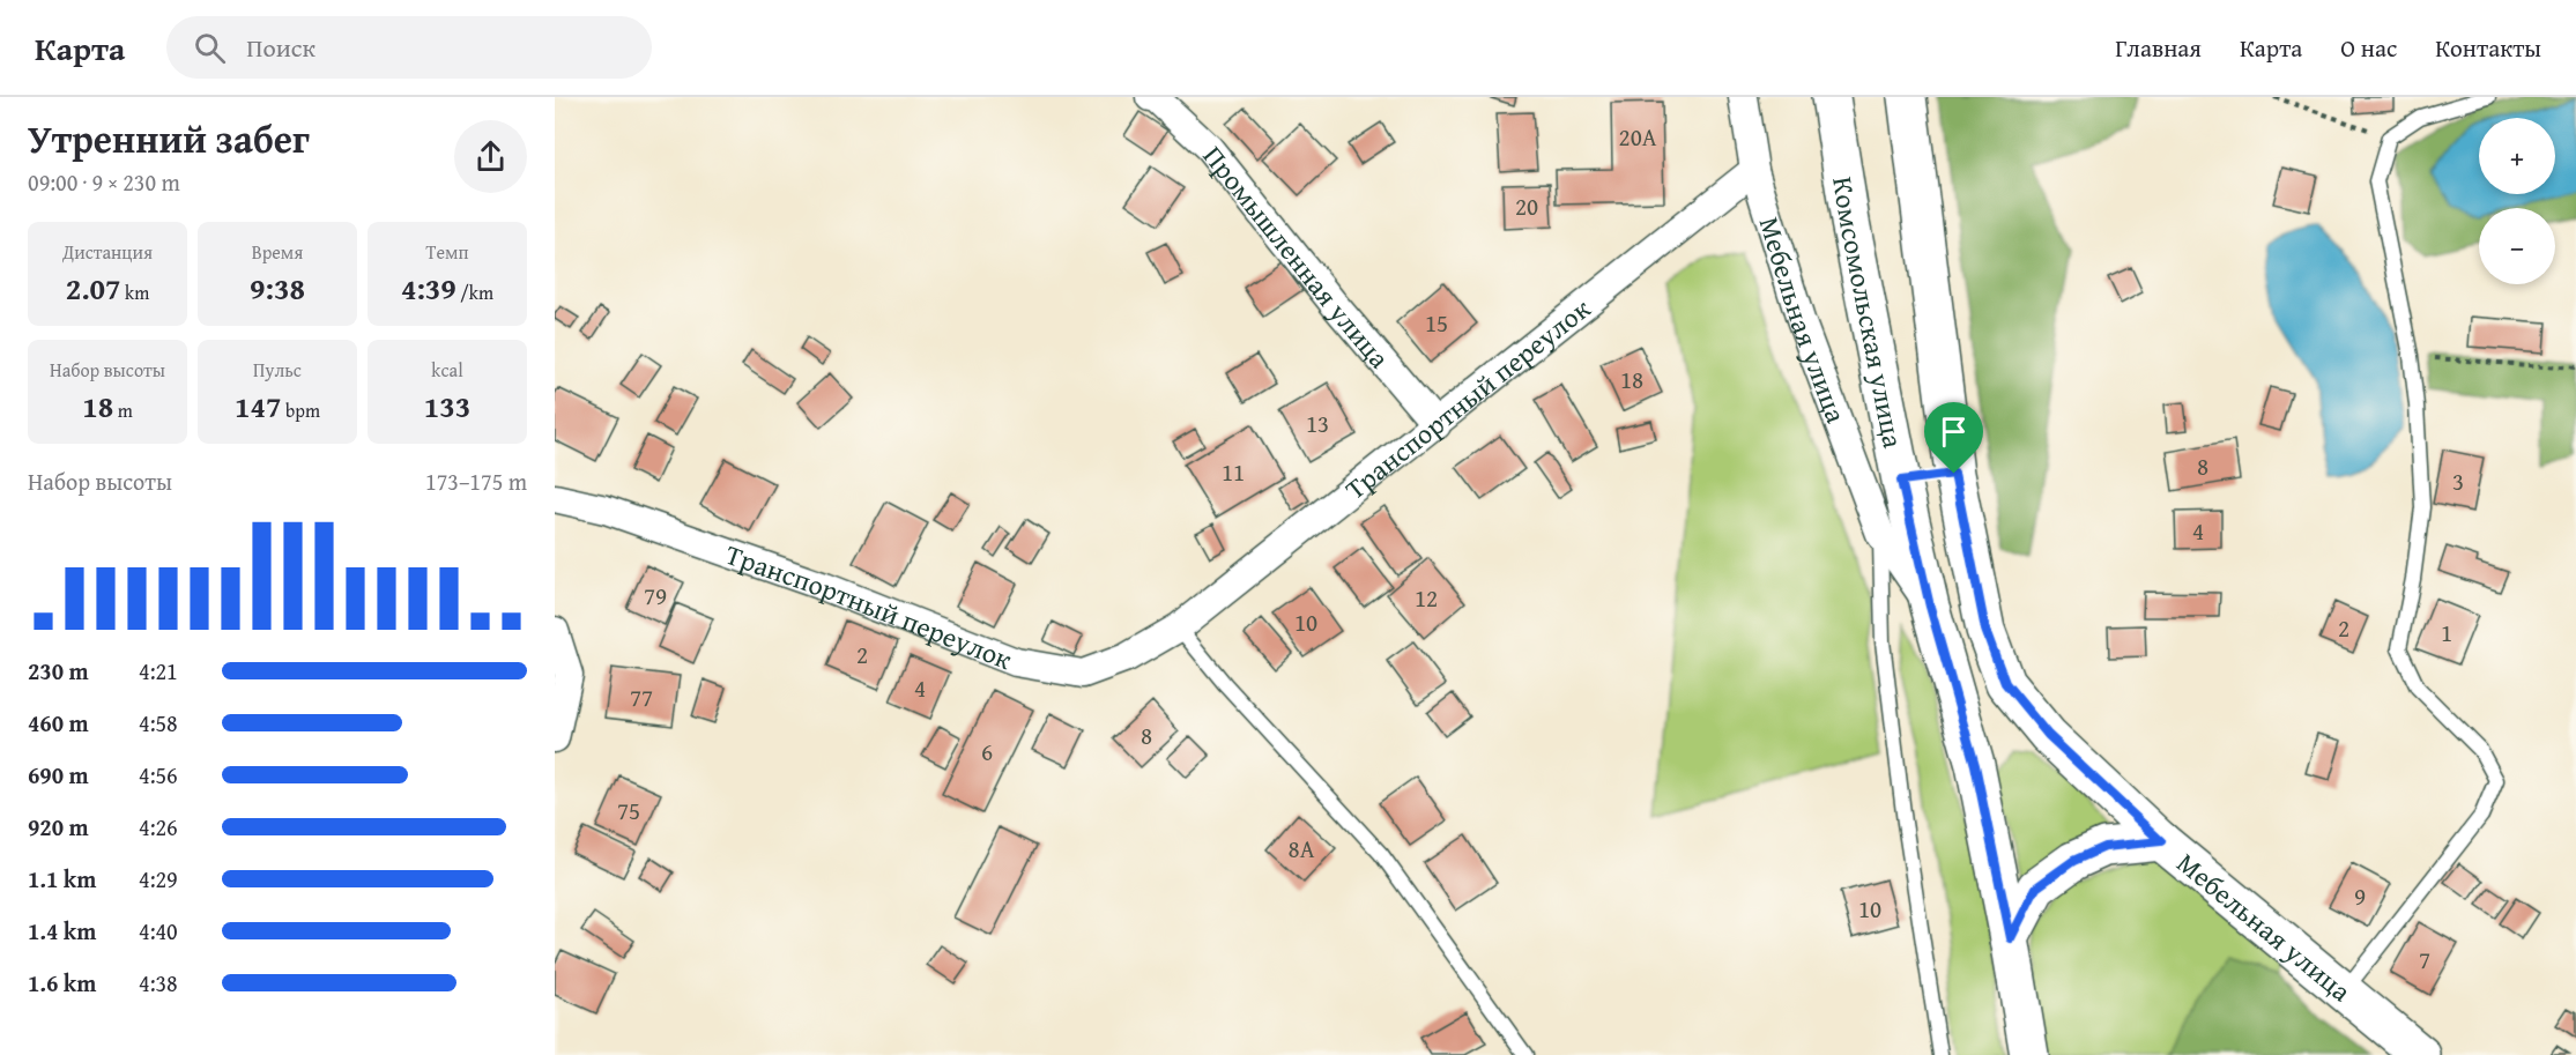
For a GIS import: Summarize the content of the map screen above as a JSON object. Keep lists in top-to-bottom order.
{
  "streets": {
    "main road": ["Комсомольская улица", "Мебельная улица"],
    "street": ["Промышленная улица", "Транспортный переулок"]
  },
  "crossings": [
    ["Промышленная улица", "Транспортный переулок"],
    ["Комсомольская улица", "Мебельная улица"],
    ["Мебельная улица", "Транспортный переулок"]
  ],
  "house_numbers": [
    "20А",
    "20",
    "15",
    "18",
    "13",
    "8",
    "11",
    "3",
    "4",
    "79",
    "12",
    "10",
    "2",
    "1",
    "2",
    "4",
    "77",
    "8",
    "6",
    "75",
    "8А",
    "9",
    "10",
    "7"
  ],
  "page": {
    "header": "Карта",
    "search": "Поиск",
    "nav": [
      "Главная",
      "Карта",
      "О нас",
      "Контакты"
    ],
    "heading": ["Утренний забег", "09:00 · 9 × 230 m"],
    "map_buttons": ["+", "−"],
    "stats": [
      ["Дистанция", "2.07 km"],
      ["Время", "9:38"],
      ["Темп", "4:39 /km"],
      ["Набор высоты", "18 m"],
      ["Пульс", "147 bpm"],
      ["kcal", "133"]
    ],
    "chart": ["Набор высоты", "173–175 m"],
    "list": [
      {
        "name": "230 m",
        "note": "4:21"
      },
      {
        "name": "460 m",
        "note": "4:58"
      },
      {
        "name": "690 m",
        "note": "4:56"
      },
      {
        "name": "920 m",
        "note": "4:26"
      },
      {
        "name": "1.1 km",
        "note": "4:29"
      },
      {
        "name": "1.4 km",
        "note": "4:40"
      },
      {
        "name": "1.6 km",
        "note": "4:38"
      }
    ]
  }
}
